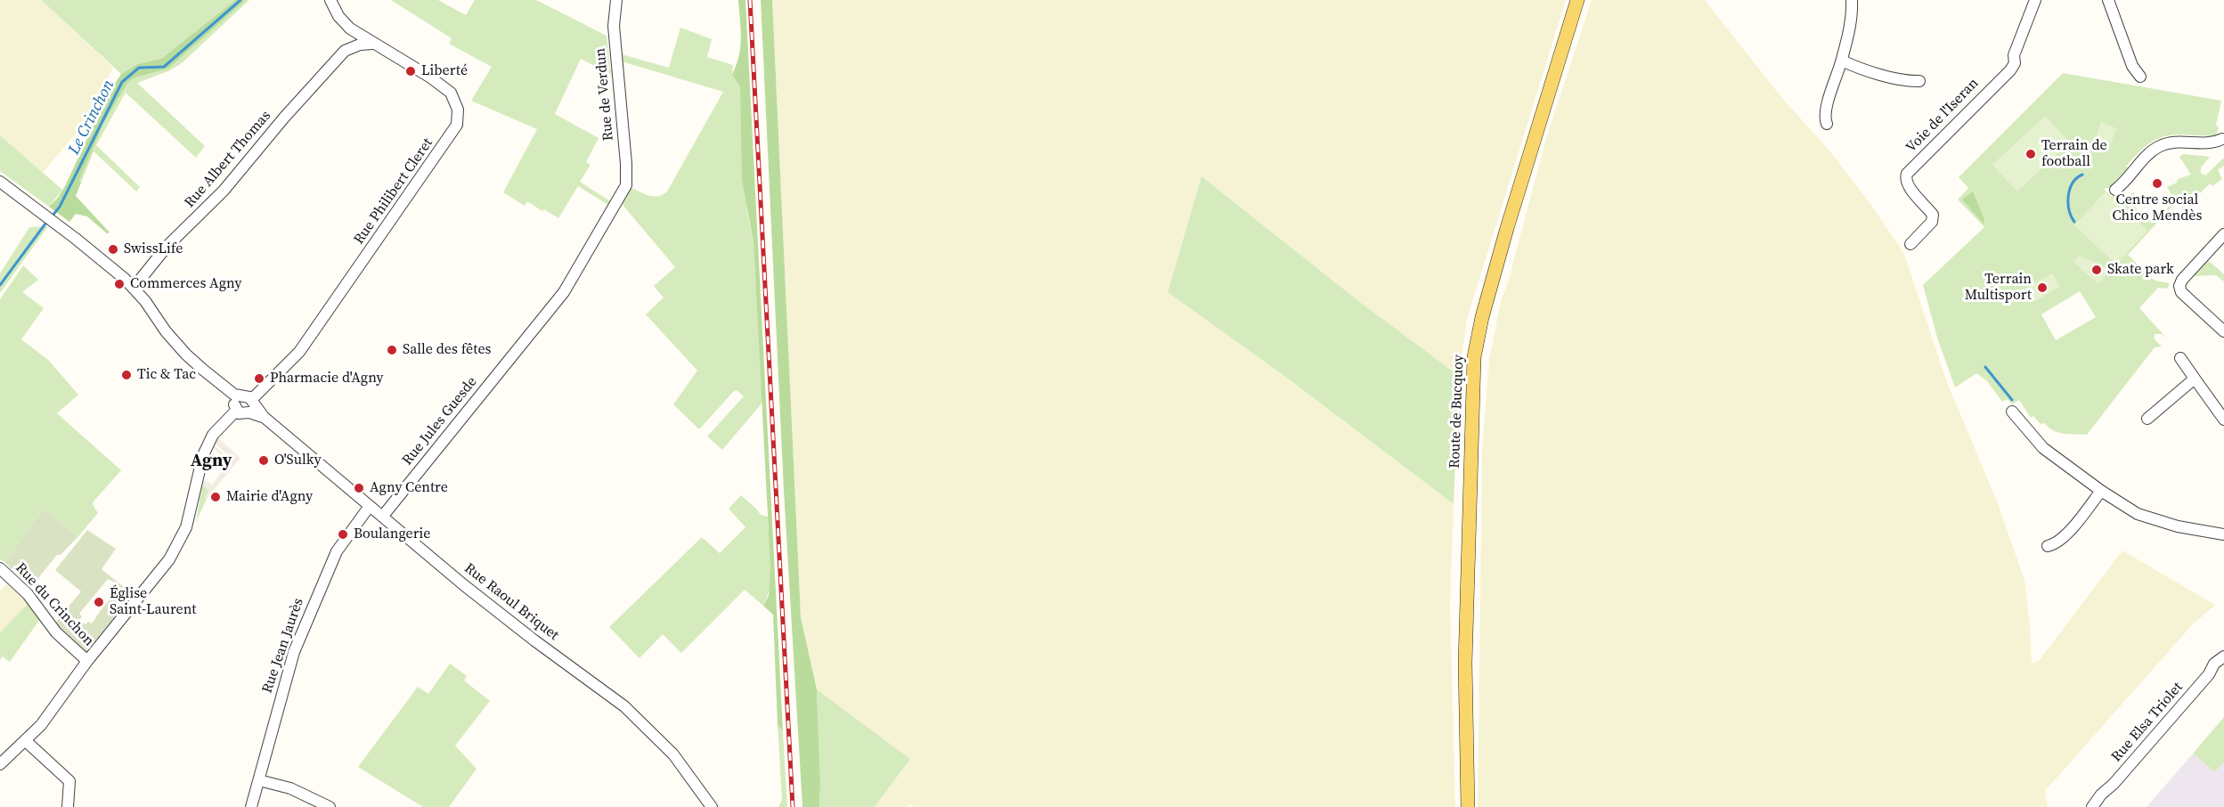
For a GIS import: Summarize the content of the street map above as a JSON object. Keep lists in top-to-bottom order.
{
  "streets": {
    "main road": ["Route de Bucquoy"],
    "street": [
      "Rue de Verdun",
      "Voie de l'Iseran",
      "Rue Albert Thomas",
      "Rue Philibert Cleret",
      "Rue Jules Guesde",
      "Rue Raoul Briquet",
      "Rue du Crinchon",
      "Rue Jean Jaurès",
      "Rue Elsa Triolet"
    ]
  },
  "crossings": [
    ["Rue de Verdun", "Rue Jules Guesde"],
    ["Rue Philibert Cleret", "Rue Raoul Briquet"],
    ["Rue Jules Guesde", "Rue Raoul Briquet"],
    ["Rue Raoul Briquet", "Rue Jean Jaurès"]
  ],
  "districts": ["Agny"],
  "water": ["Le Crinchon"],
  "places": [
    "Liberté",
    "Terrain de football",
    "Centre social Chico Mendès",
    "SwissLife",
    "Skate park",
    "Commerces Agny",
    "Terrain Multisport",
    "Salle des fêtes",
    "Tic & Tac",
    "Pharmacie d'Agny",
    "O'Sulky",
    "Agny Centre",
    "Mairie d'Agny",
    "Boulangerie",
    "Église Saint-Laurent"
  ]
}
